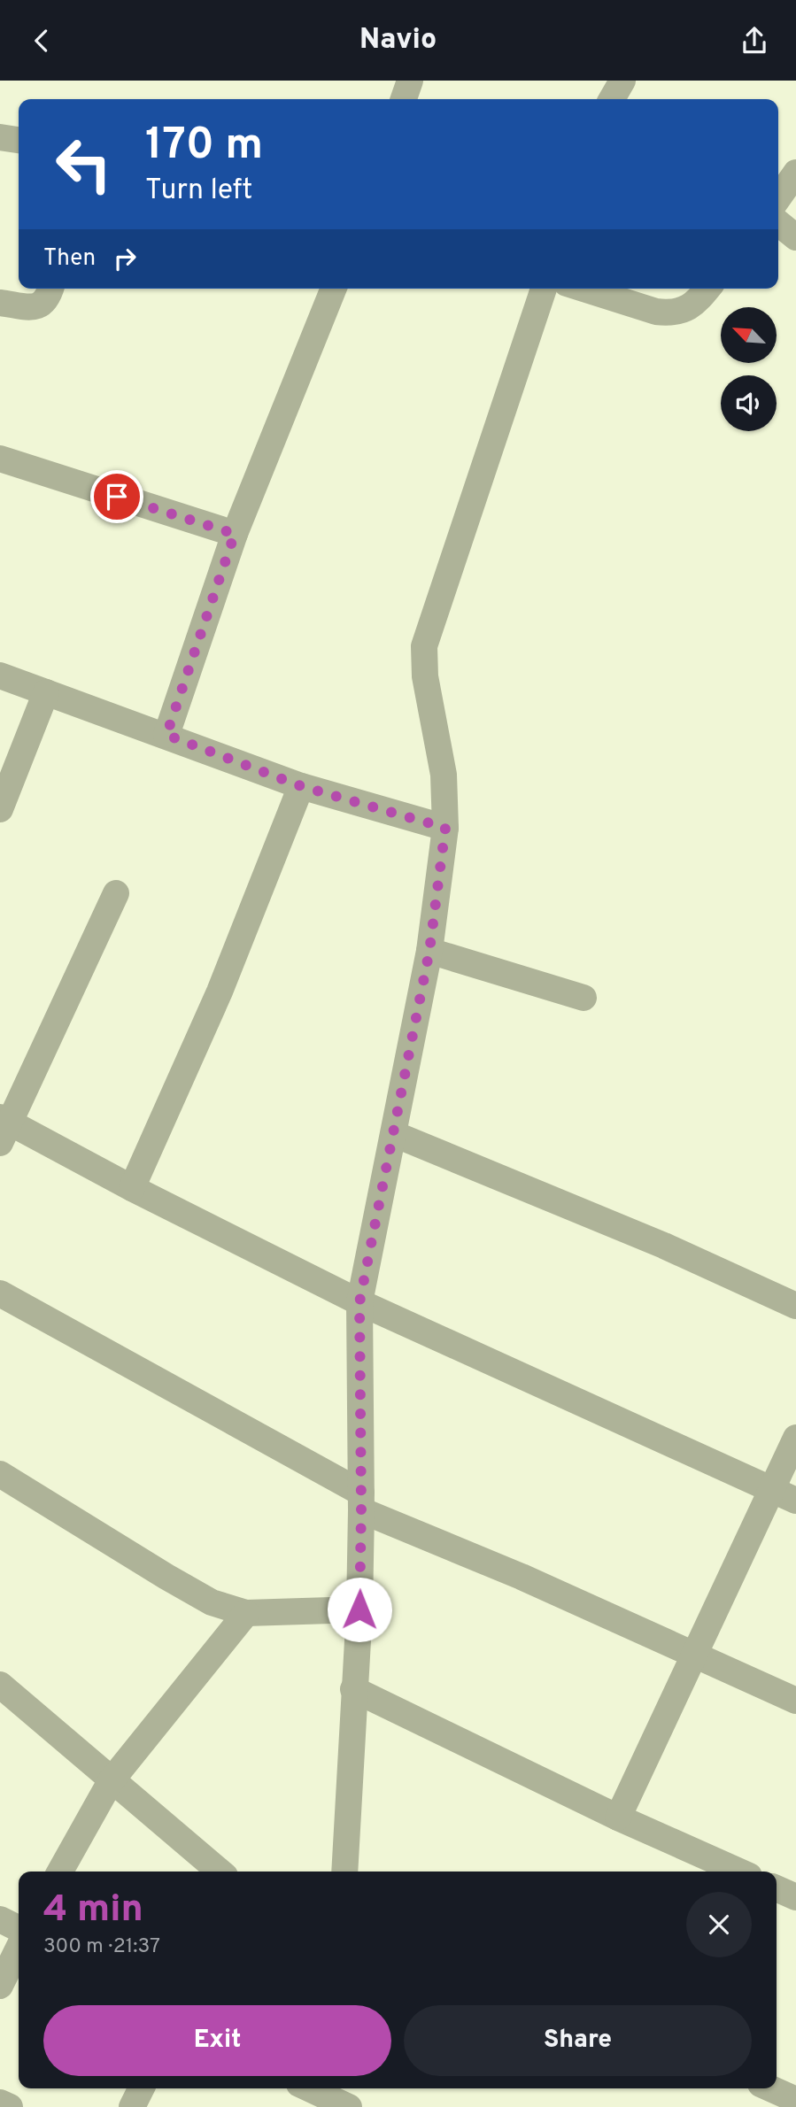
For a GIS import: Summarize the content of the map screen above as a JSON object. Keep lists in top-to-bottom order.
{
  "north": "top left",
  "page": {
    "header": "Navio",
    "turn": ["170 m", "Turn left"],
    "then": "Then",
    "heading": ["4 min", "300 m · 21:37"],
    "buttons": ["Exit", "Share"]
  }
}
